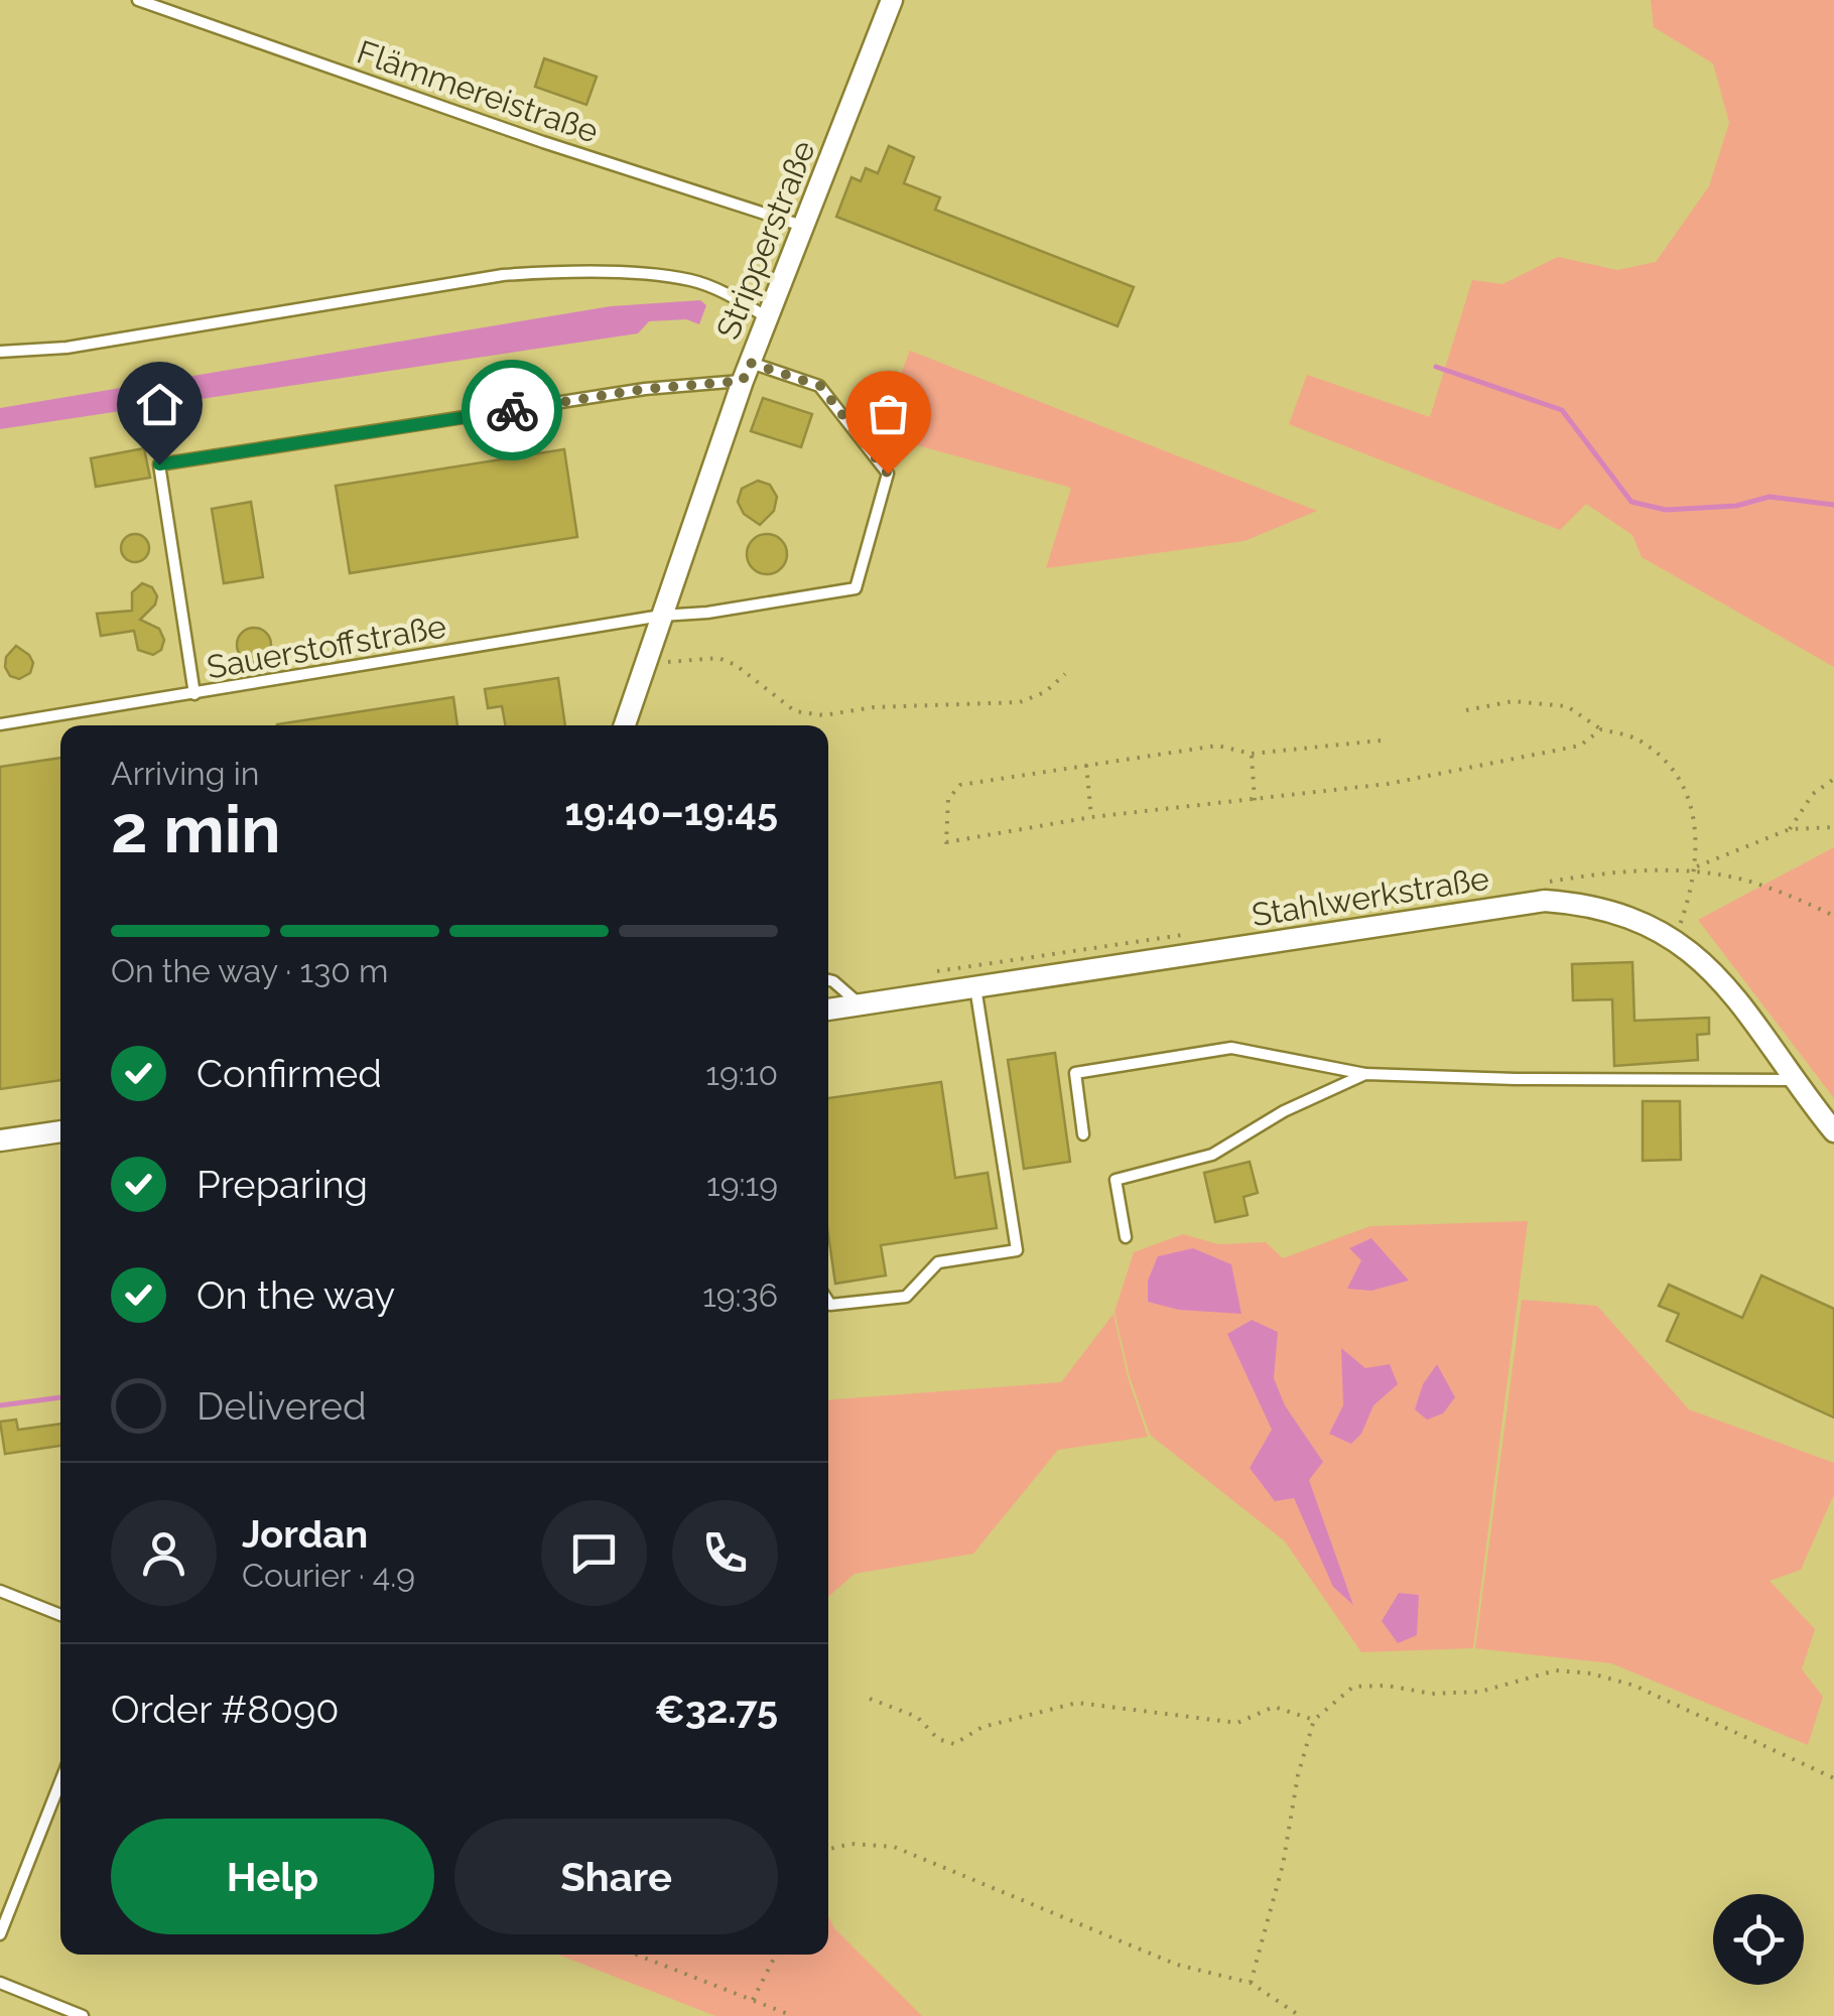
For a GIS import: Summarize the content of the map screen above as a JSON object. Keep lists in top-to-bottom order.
{
  "streets": {
    "street": ["Stripperstraße", "Stahlwerkstraße"],
    "lane": ["Flämmereistraße", "Sauerstoffstraße"]
  },
  "crossings": [
    ["Flämmereistraße", "Stripperstraße"],
    ["Stripperstraße", "Sauerstoffstraße"]
  ],
  "page": {
    "heading": ["2 min", "Arriving in", "19:40–19:45"],
    "panel": [
      "Jordan",
      "Courier · 4.9",
      "Order #8090",
      "€32.75"
    ],
    "bar": "On the way · 130 m",
    "list": [
      ["Confirmed", "19:10"],
      ["Preparing", "19:19"],
      ["On the way", "19:36"],
      "Delivered"
    ],
    "buttons": ["Help", "Share"]
  }
}
